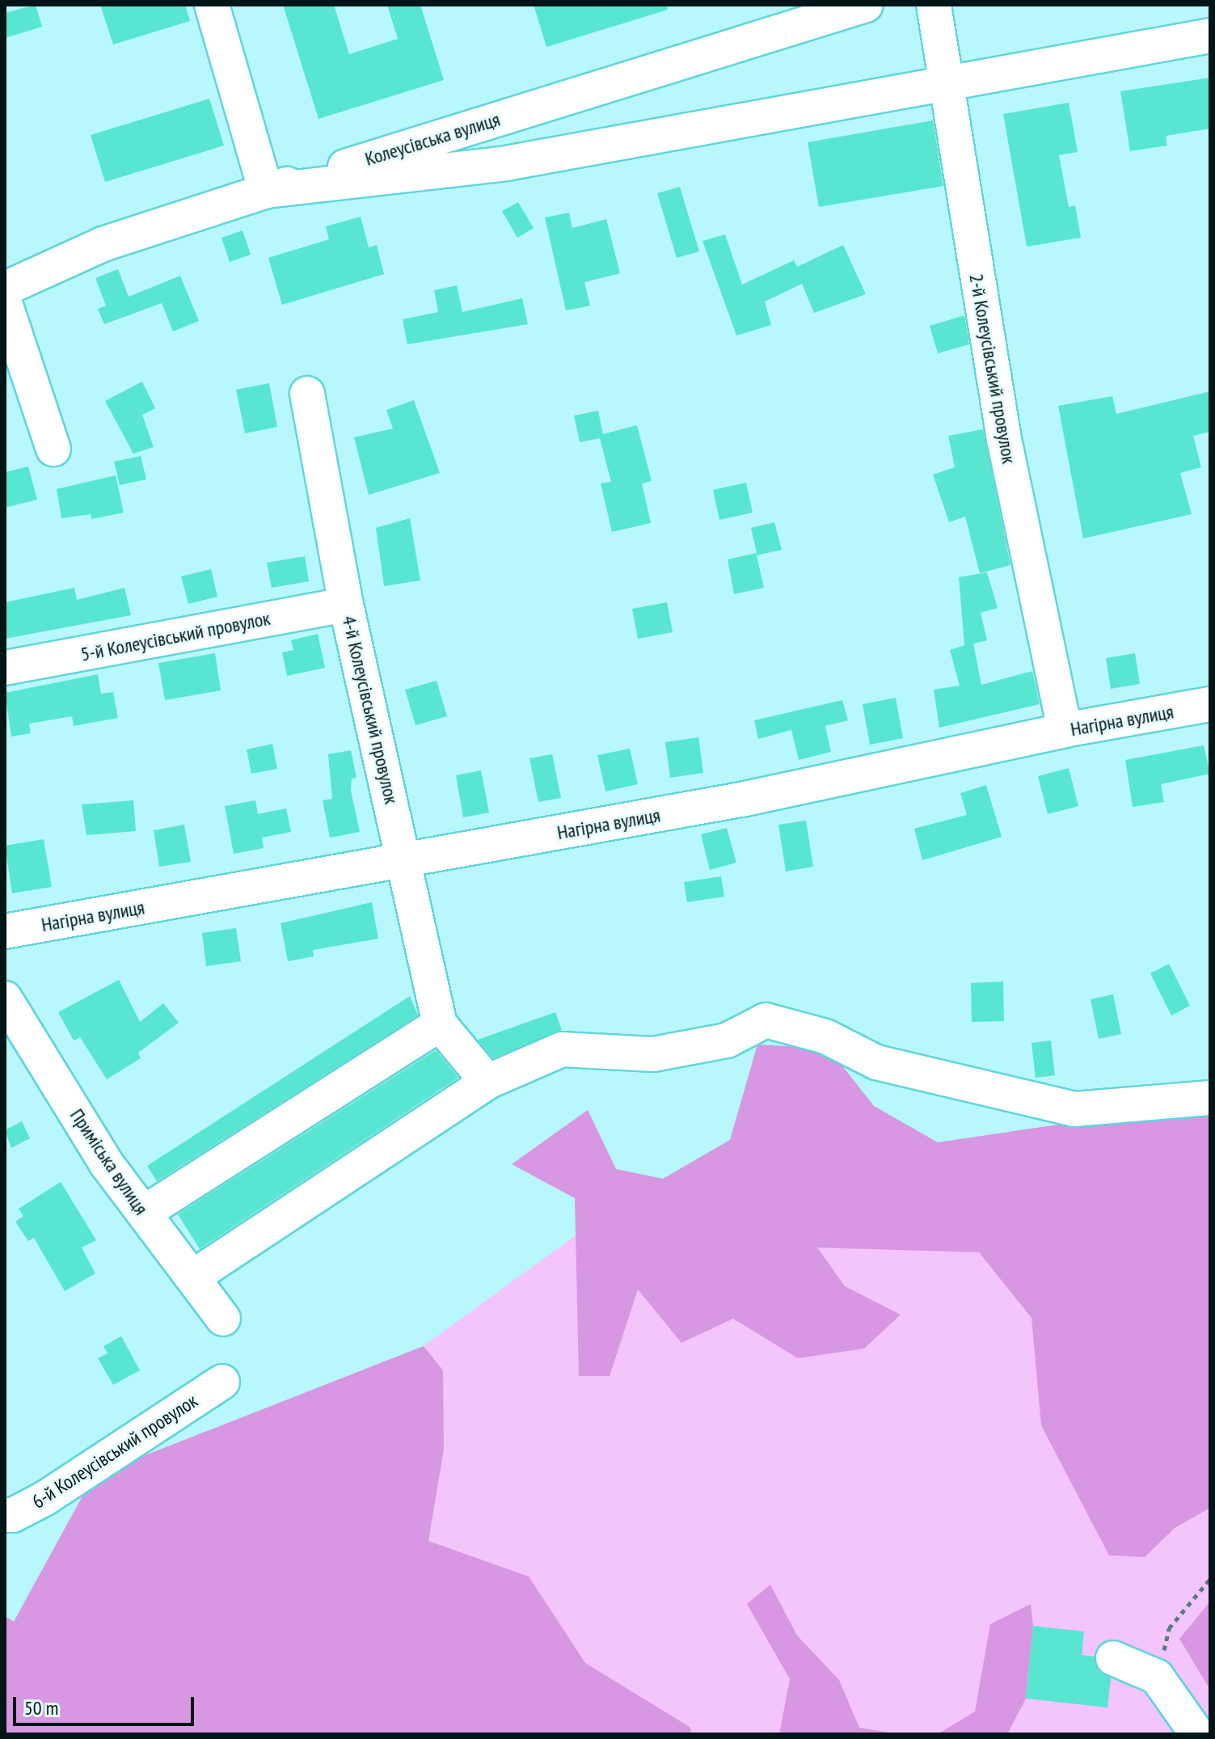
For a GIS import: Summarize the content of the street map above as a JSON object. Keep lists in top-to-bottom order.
{
  "streets": {
    "street": [
      "Колеусівська вулиця",
      "2-й Колеусівський провулок",
      "5-й Колеусівський провулок",
      "4-й Колеусівський провулок",
      "Нагірна вулиця",
      "Приміська вулиця",
      "6-й Колеусівський провулок"
    ]
  },
  "crossings": [
    ["2-й Колеусівський провулок", "Нагірна вулиця"],
    ["5-й Колеусівський провулок", "4-й Колеусівський провулок"],
    ["4-й Колеусівський провулок", "Нагірна вулиця"]
  ],
  "scale_bar": "50 m"
}
